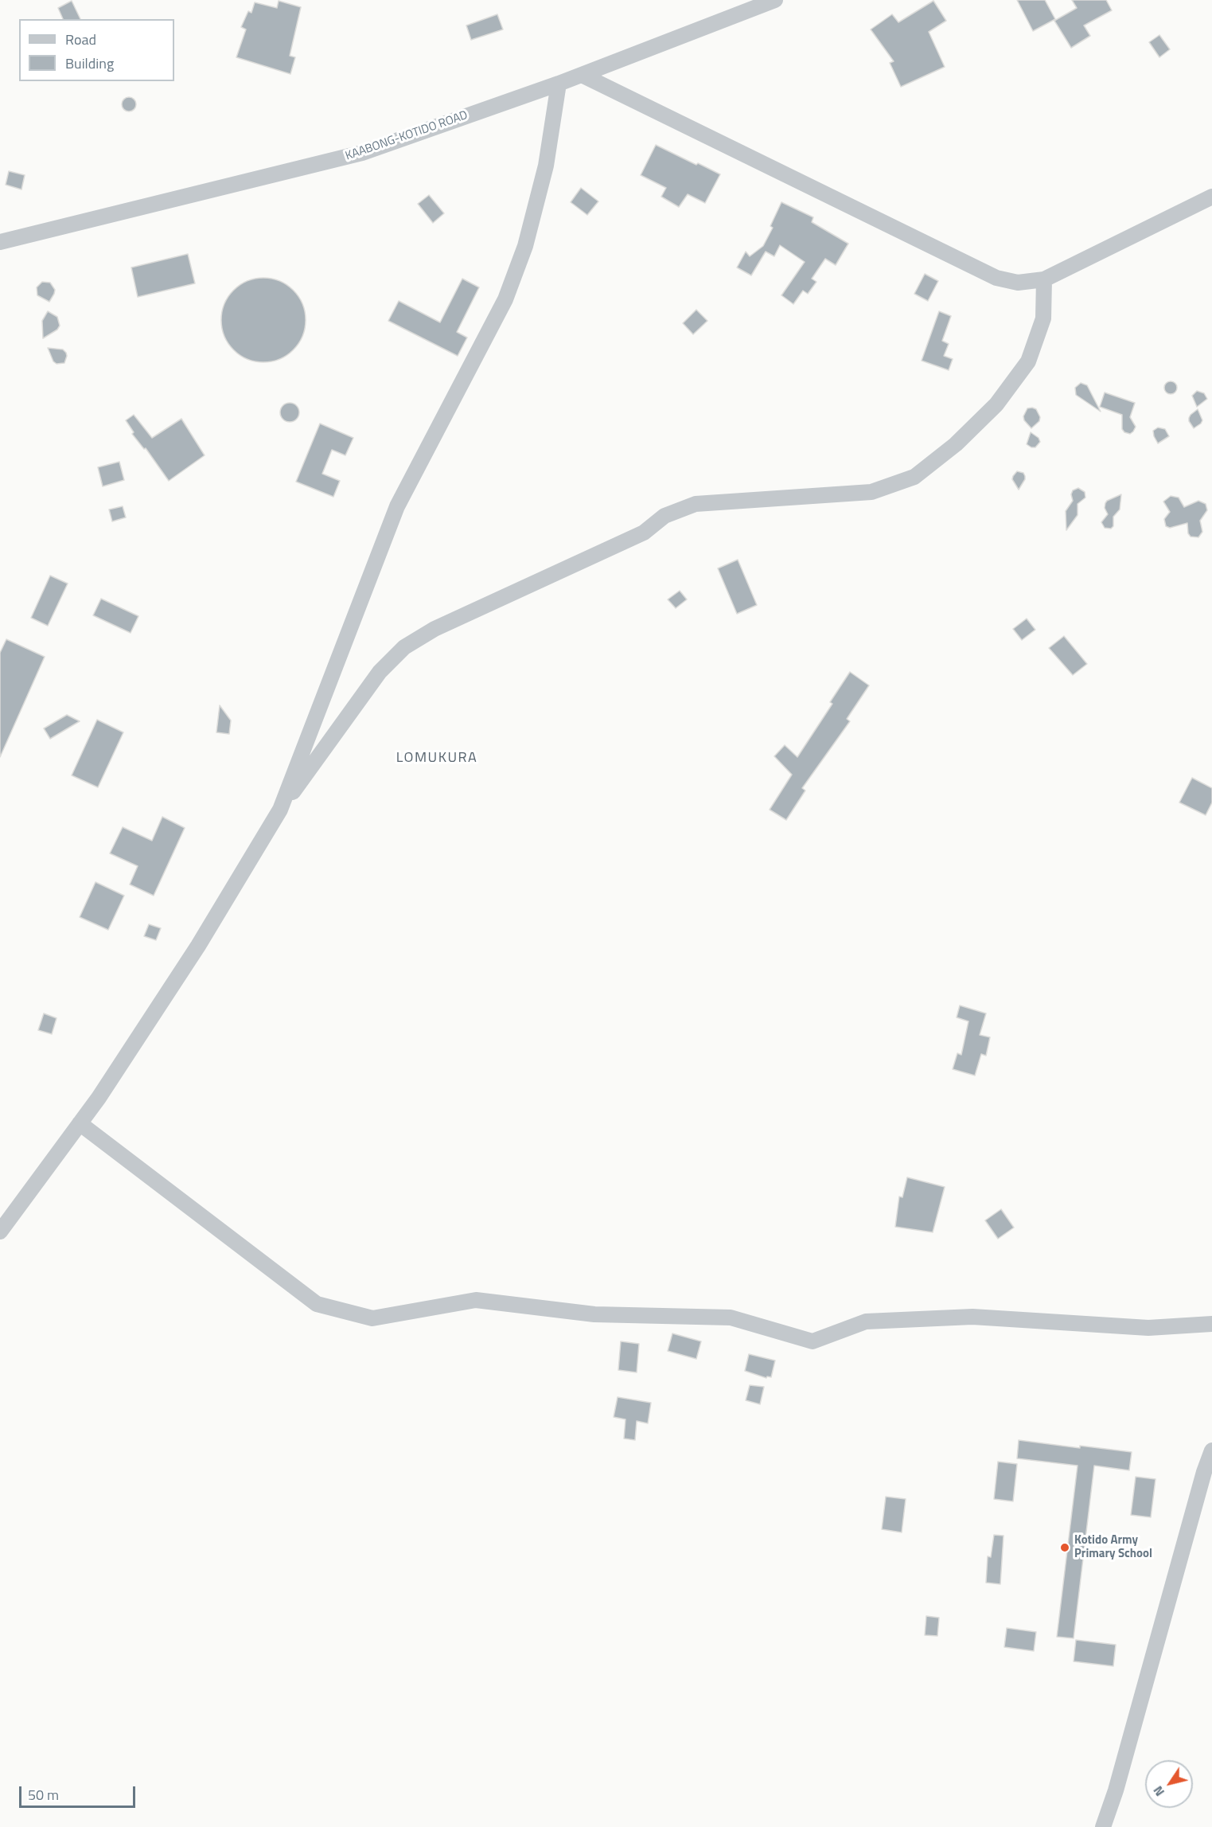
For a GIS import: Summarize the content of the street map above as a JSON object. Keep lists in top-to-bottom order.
{
  "streets": {
    "street": ["KAABONG-KOTIDO ROAD"]
  },
  "districts": ["LOMUKURA"],
  "places": ["Kotido Army Primary School"],
  "legend": ["Road", "Building"],
  "scale_bar": "50 m",
  "north": "bottom left"
}
